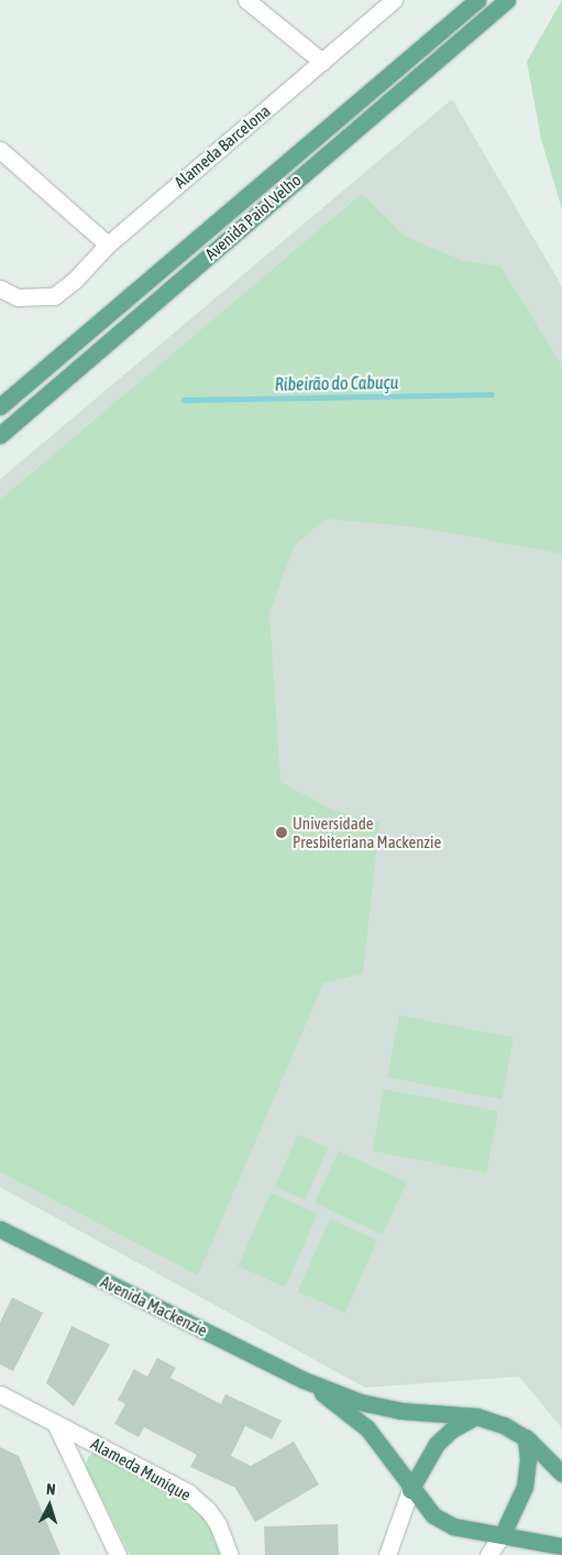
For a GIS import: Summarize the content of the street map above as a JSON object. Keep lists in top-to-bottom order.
{
  "streets": {
    "main road": ["Avenida Paiol Velho", "Avenida Mackenzie"],
    "street": ["Alameda Barcelona", "Alameda Munique"]
  },
  "water": ["Ribeirão do Cabuçu"],
  "places": ["Universidade Presbiteriana Mackenzie"],
  "north": "top"
}
